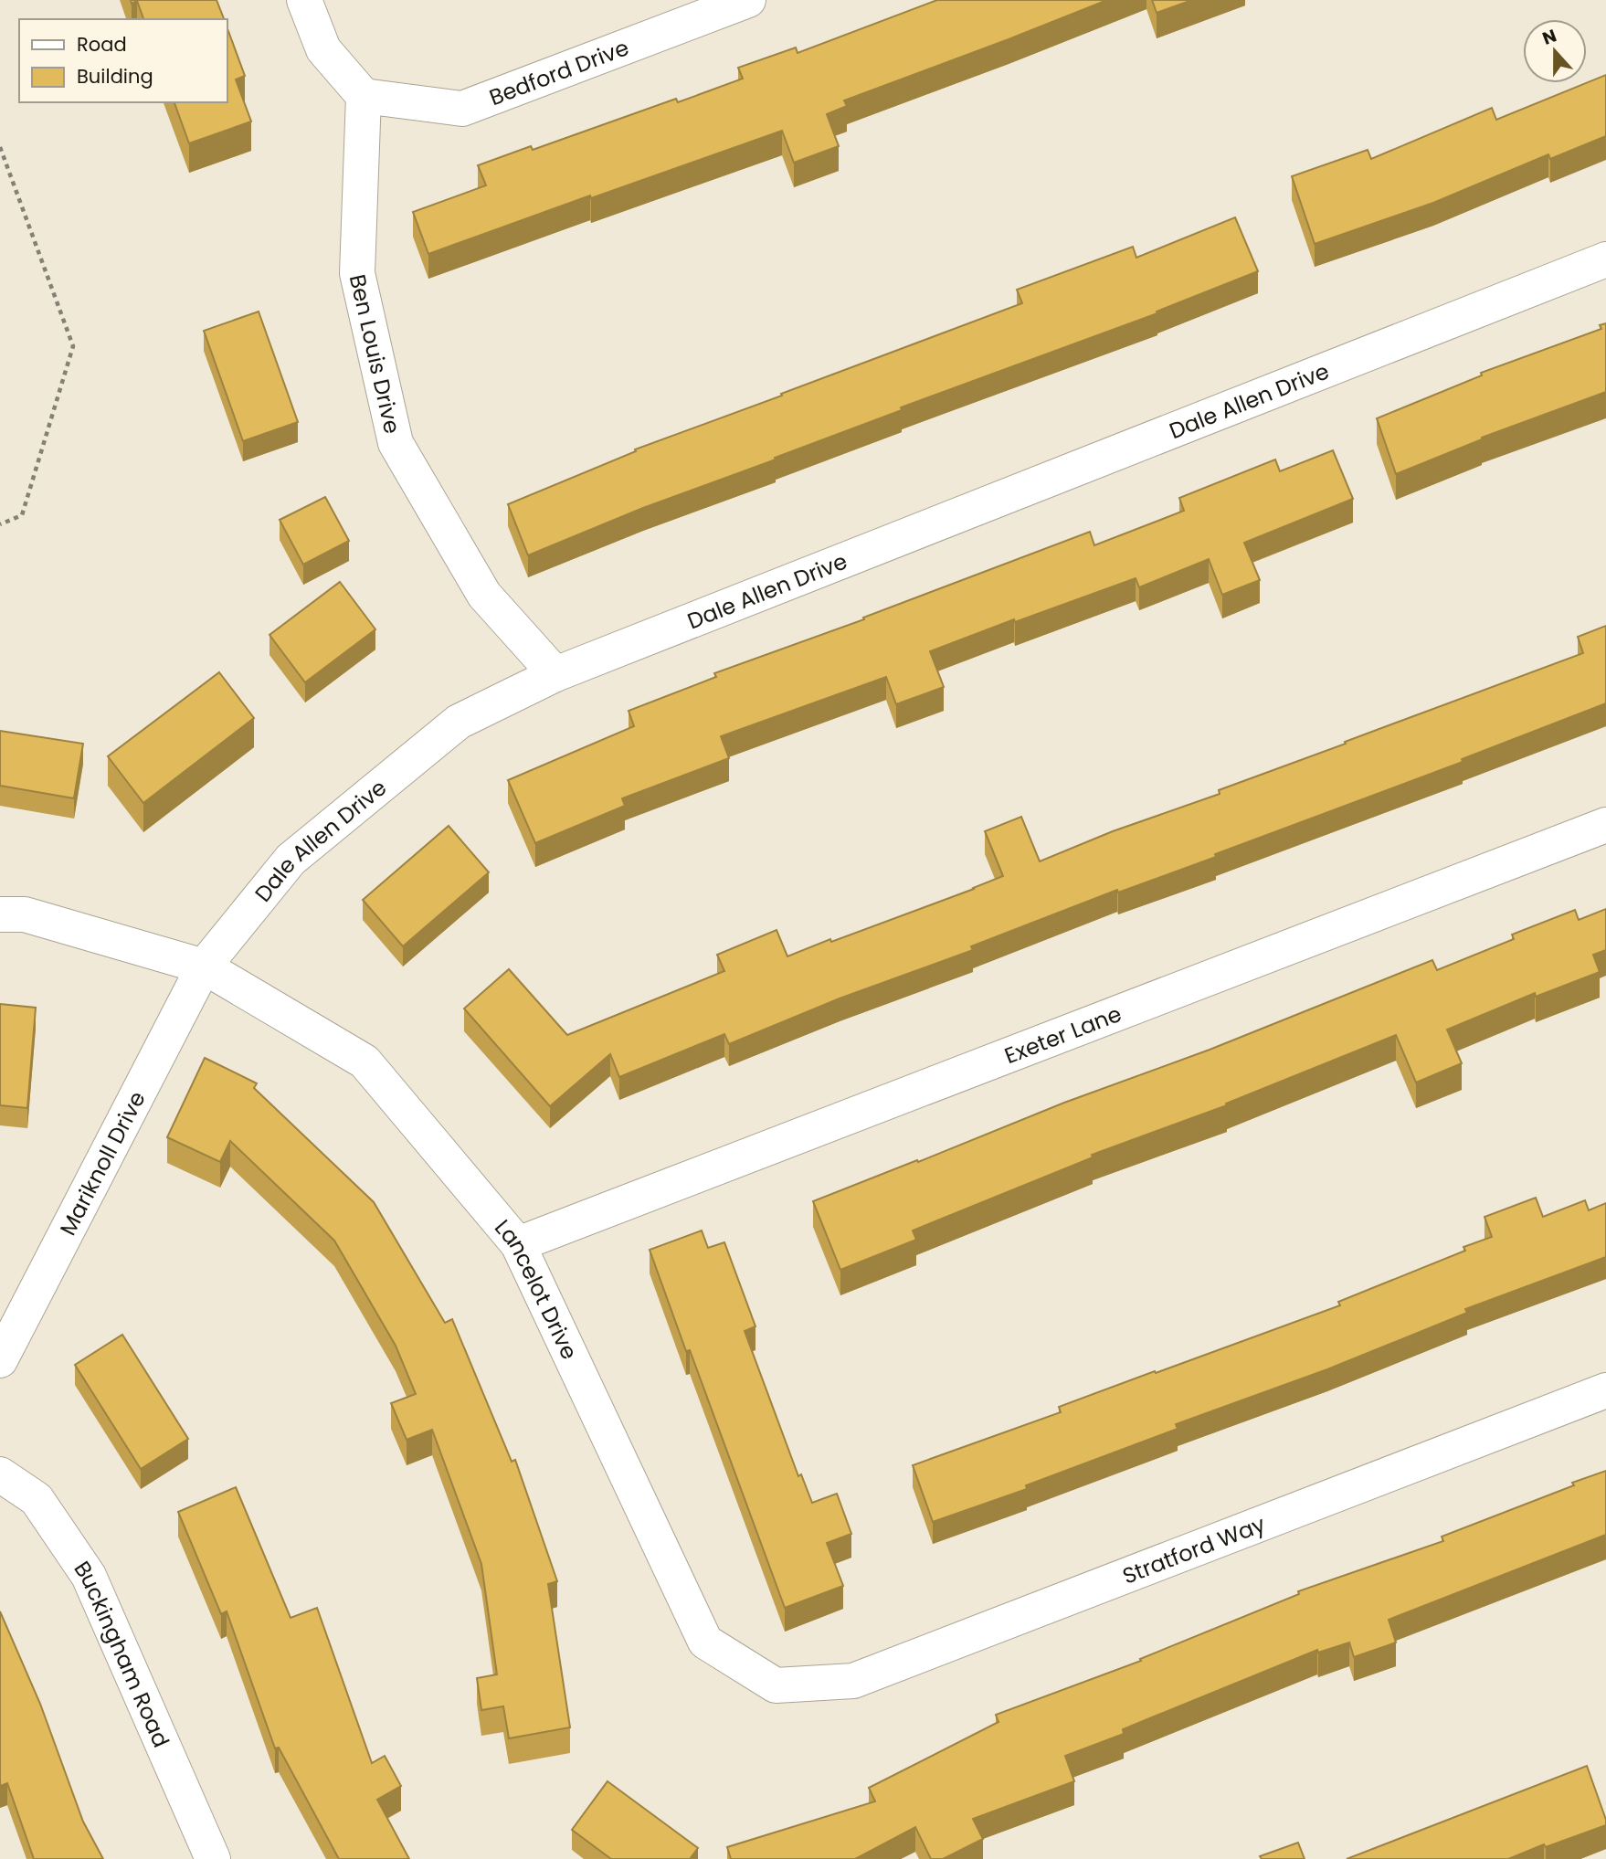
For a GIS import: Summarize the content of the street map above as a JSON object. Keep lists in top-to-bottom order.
{
  "streets": {
    "street": [
      "Bedford Drive",
      "Ben Louis Drive",
      "Dale Allen Drive",
      "Exeter Lane",
      "Mariknoll Drive",
      "Lancelot Drive",
      "Stratford Way",
      "Buckingham Road"
    ]
  },
  "crossings": [
    ["Bedford Drive", "Ben Louis Drive"],
    ["Ben Louis Drive", "Dale Allen Drive"],
    ["Dale Allen Drive", "Mariknoll Drive"],
    ["Dale Allen Drive", "Lancelot Drive"],
    ["Exeter Lane", "Lancelot Drive"],
    ["Mariknoll Drive", "Lancelot Drive"],
    ["Lancelot Drive", "Stratford Way"]
  ],
  "legend": ["Road", "Building"],
  "north": "top"
}
